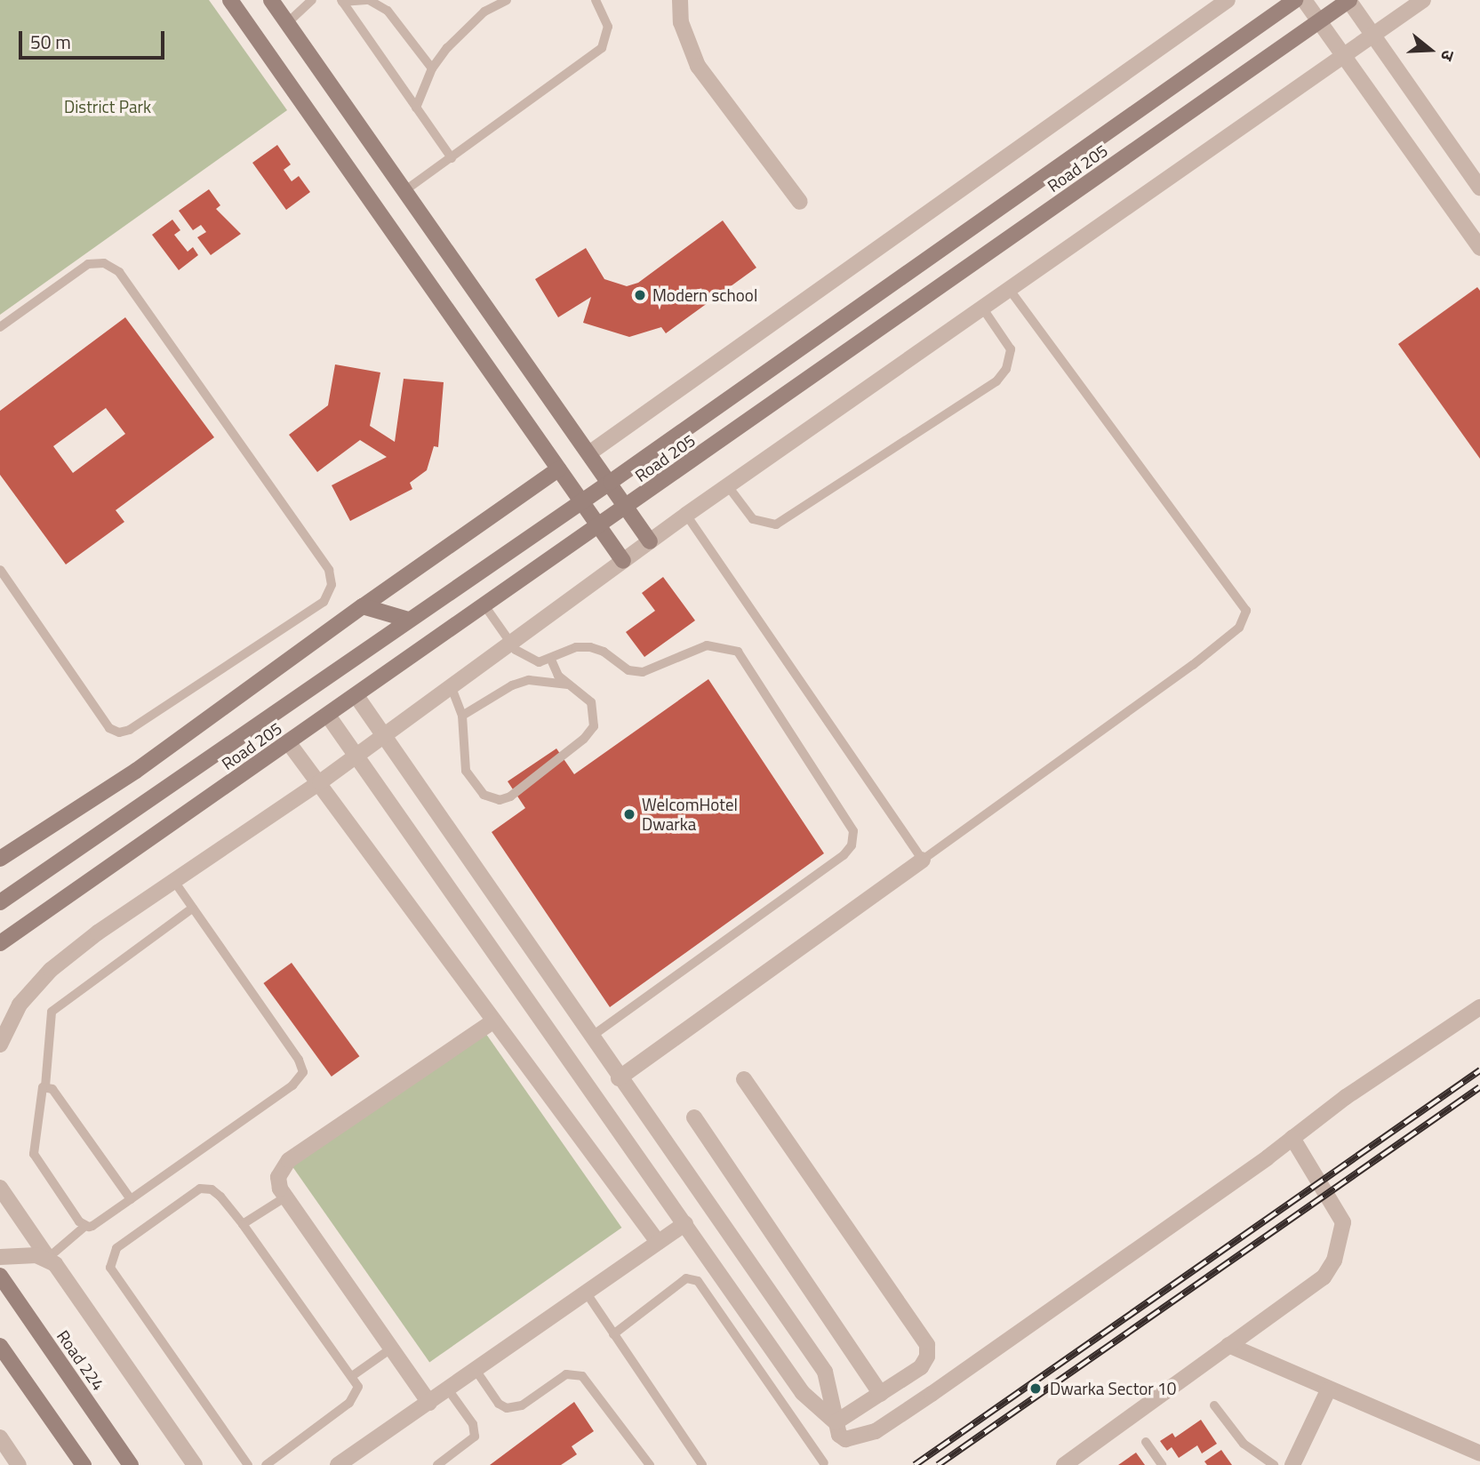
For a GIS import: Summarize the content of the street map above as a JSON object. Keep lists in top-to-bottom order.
{
  "streets": {
    "main road": ["Road 205", "Road 224"]
  },
  "parks": ["District Park"],
  "places": ["Modern school", "WelcomHotel Dwarka", "Dwarka Sector 10"],
  "scale_bar": "50 m",
  "north": "right"
}
